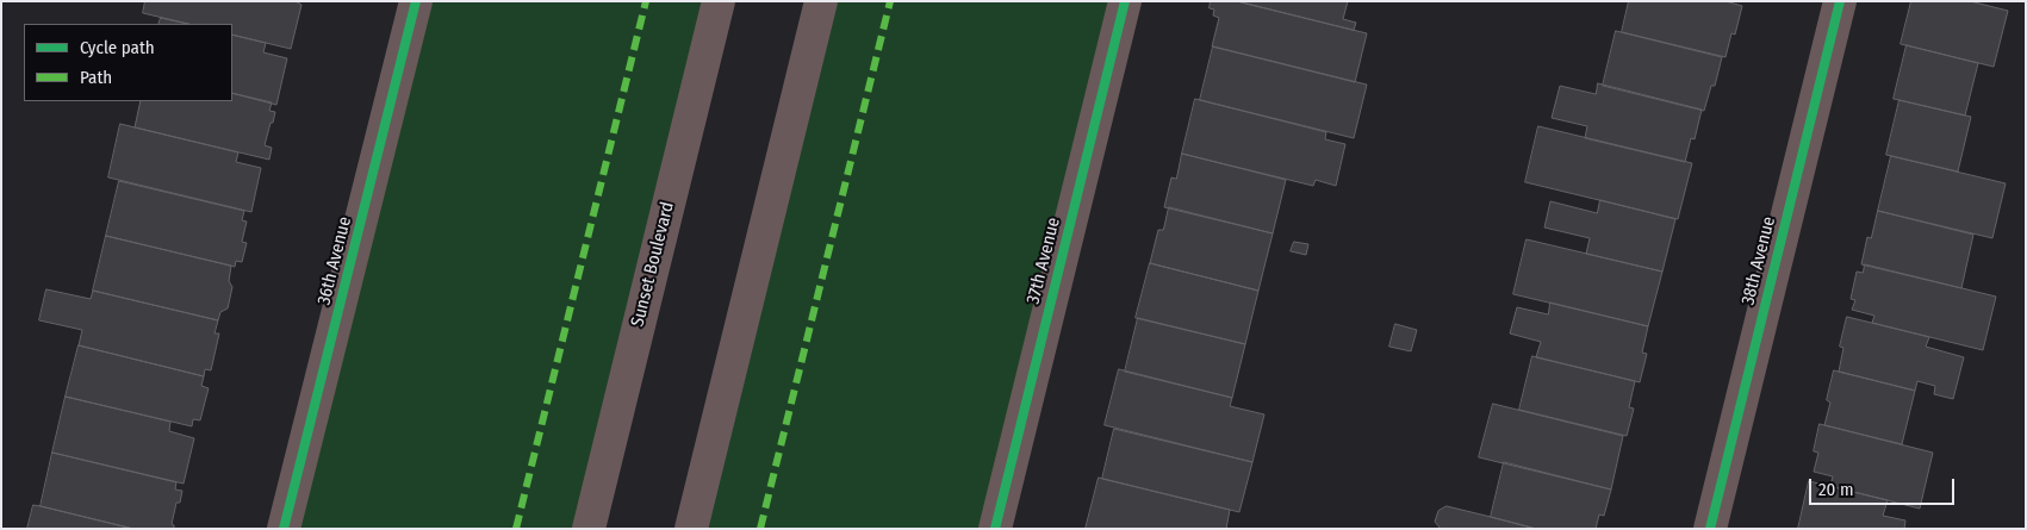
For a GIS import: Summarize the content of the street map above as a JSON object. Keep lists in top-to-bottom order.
{
  "streets": {
    "main road": ["Sunset Boulevard"],
    "street": ["36th Avenue", "37th Avenue", "38th Avenue"]
  },
  "legend": ["Cycle path", "Path"],
  "scale_bar": "20 m"
}
